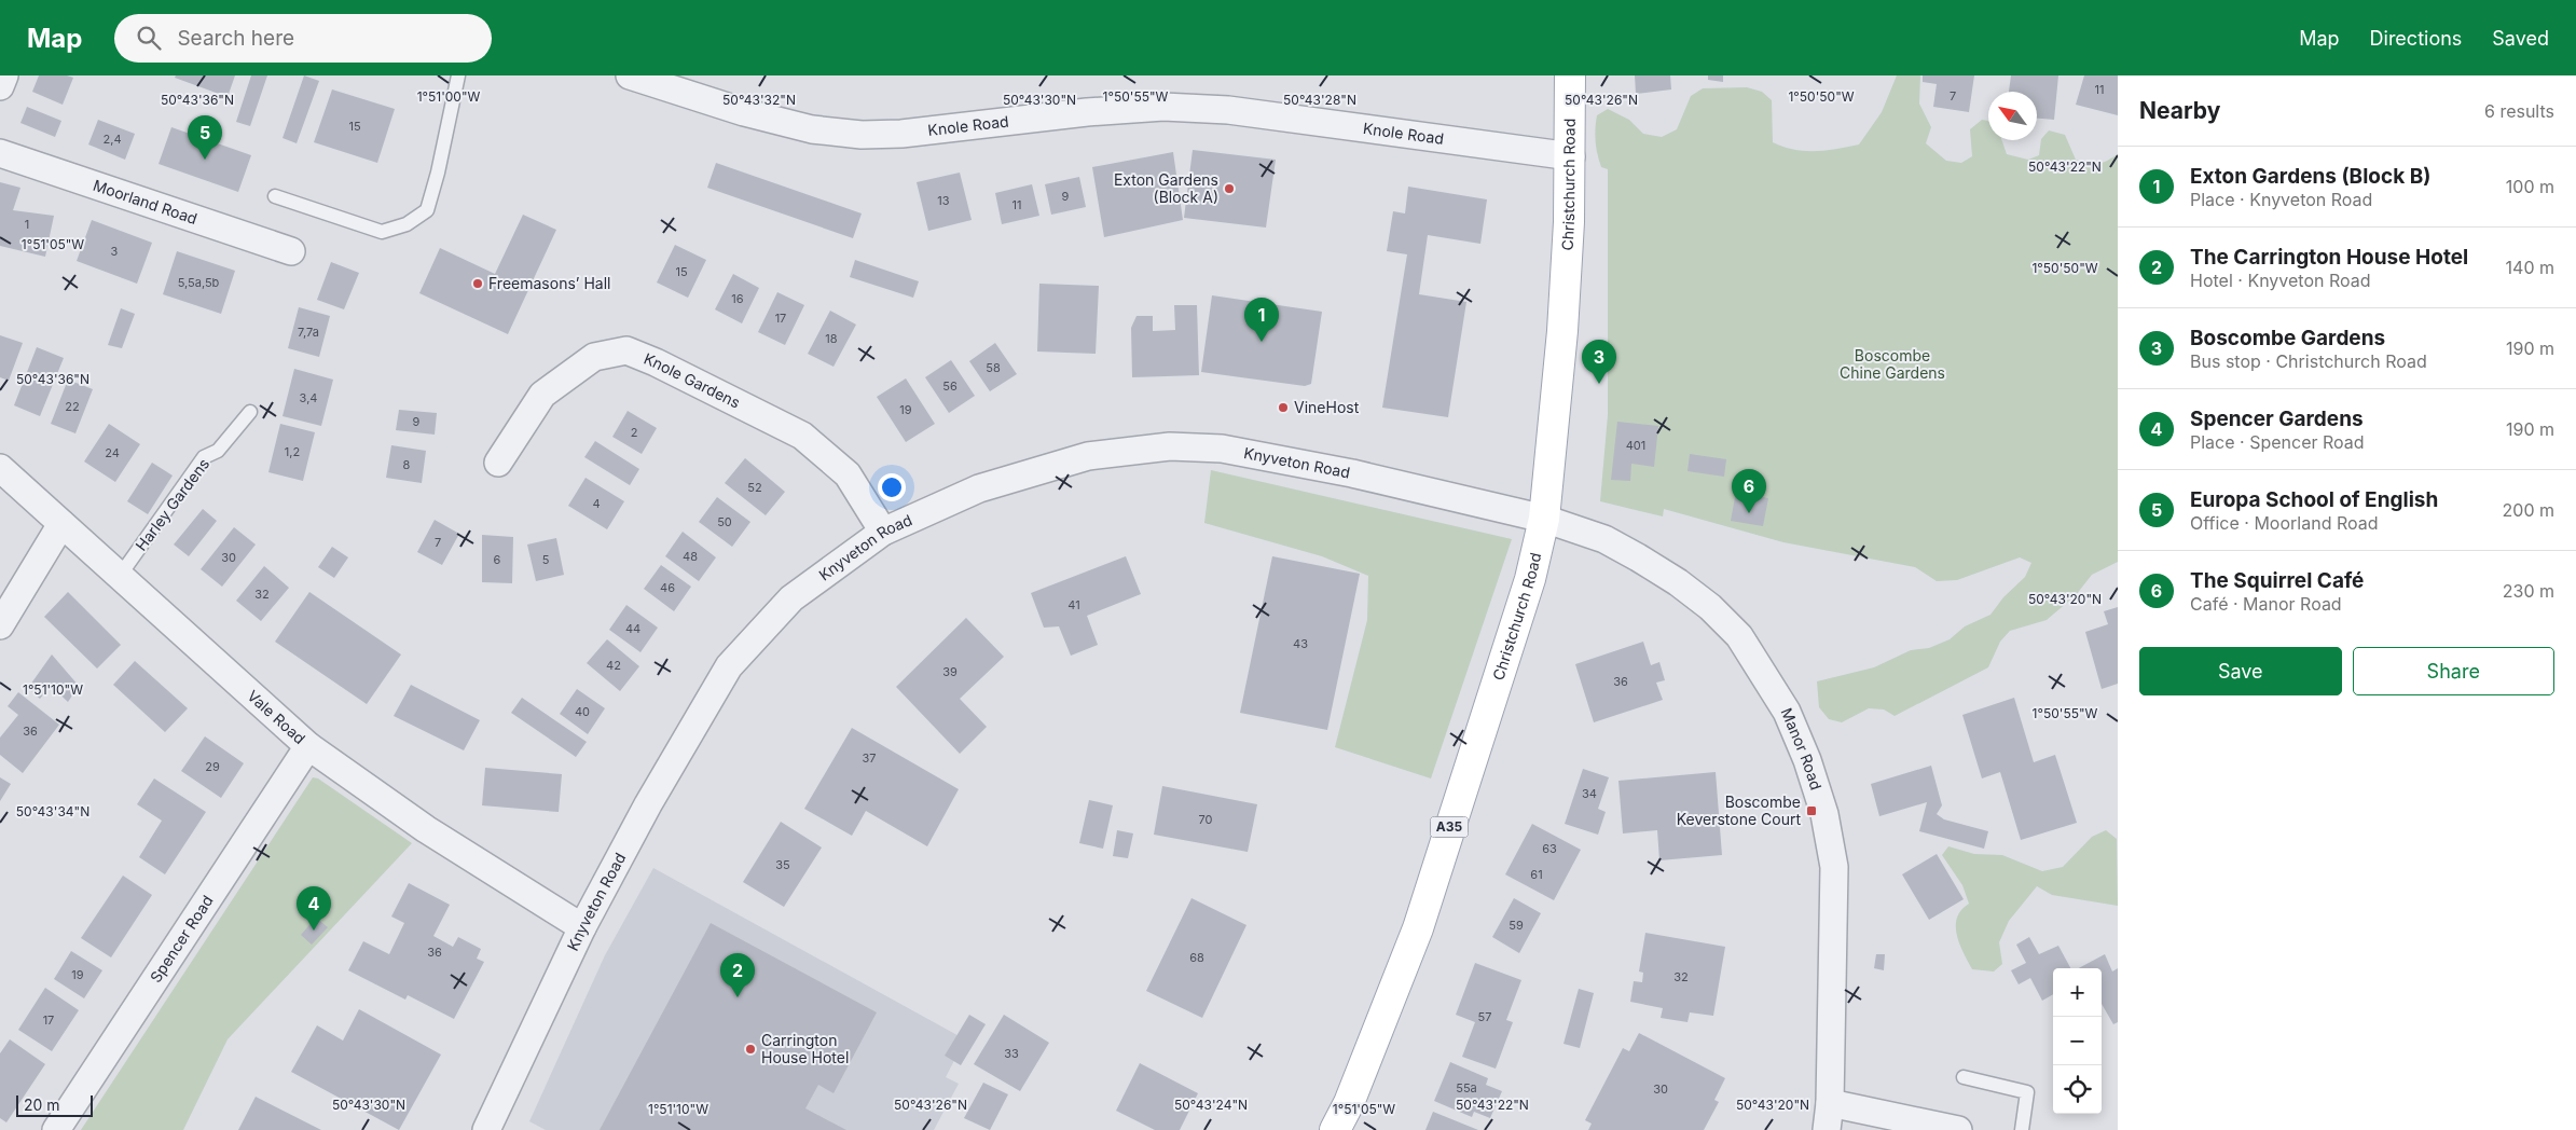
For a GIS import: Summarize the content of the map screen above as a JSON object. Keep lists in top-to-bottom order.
{
  "streets": {
    "main road": ["Christchurch Road", "A35"],
    "street": [
      "Knole Road",
      "Moorland Road",
      "Knole Gardens",
      "Knyveton Road",
      "Vale Road",
      "Manor Road",
      "Spencer Road"
    ],
    "lane": ["Harley Gardens"]
  },
  "crossings": [
    ["Knole Road", "Christchurch Road"],
    ["Christchurch Road", "Knyveton Road"],
    ["Christchurch Road", "Manor Road"],
    ["Knole Gardens", "Knyveton Road"],
    ["Knyveton Road", "Vale Road"],
    ["Knyveton Road", "Manor Road"],
    ["Harley Gardens", "Vale Road"],
    ["Vale Road", "Spencer Road"]
  ],
  "parks": ["Boscombe Chine Gardens"],
  "places": {
    "other": [
      "Exton Gardens (Block A)",
      "Freemasons’ Hall",
      "VineHost",
      "Carrington House Hotel"
    ],
    "transit": ["Boscombe Keverstone Court"]
  },
  "house_numbers": [
    "11",
    "7",
    "15",
    "2,4",
    "9",
    "13",
    "11",
    "1",
    "3",
    "15",
    "5,5a,5b",
    "16",
    "17",
    "7,7a",
    "18",
    "58",
    "56",
    "3,4",
    "22",
    "19",
    "9",
    "2",
    "401",
    "1,2",
    "24",
    "8",
    "52",
    "4",
    "50",
    "7",
    "48",
    "30",
    "6",
    "5",
    "46",
    "32",
    "41",
    "44",
    "43",
    "42",
    "39",
    "36",
    "40",
    "36",
    "37",
    "29",
    "34",
    "70",
    "63",
    "35",
    "61",
    "59",
    "36",
    "68",
    "19",
    "32",
    "57",
    "17",
    "33",
    "55a",
    "30"
  ],
  "scale_bar": "20 m",
  "north": "top left",
  "page": {
    "header": "Map",
    "search": "Search here",
    "nav": ["Map", "Directions", "Saved"],
    "heading": ["Nearby", "6 results"],
    "pins": [
      "5",
      "1",
      "3",
      "6",
      "4",
      "2"
    ],
    "list": [
      {
        "mark": "1",
        "name": "Exton Gardens (Block B)",
        "note": "Place · Knyveton Road",
        "value": "100 m"
      },
      {
        "mark": "2",
        "name": "The Carrington House Hotel",
        "note": "Hotel · Knyveton Road",
        "value": "140 m"
      },
      {
        "mark": "3",
        "name": "Boscombe Gardens",
        "note": "Bus stop · Christchurch Road",
        "value": "190 m"
      },
      {
        "mark": "4",
        "name": "Spencer Gardens",
        "note": "Place · Spencer Road",
        "value": "190 m"
      },
      {
        "mark": "5",
        "name": "Europa School of English",
        "note": "Office · Moorland Road",
        "value": "200 m"
      },
      {
        "mark": "6",
        "name": "The Squirrel Café",
        "note": "Café · Manor Road",
        "value": "230 m"
      }
    ],
    "buttons": ["Save", "Share"],
    "map_buttons": ["+", "−"],
    "scale": "20 m"
  },
  "coordinates": [
    "1°51'00\"W",
    "1°50'55\"W",
    "1°50'50\"W",
    "50°43'36\"N",
    "50°43'32\"N",
    "50°43'30\"N",
    "50°43'28\"N",
    "50°43'26\"N",
    "50°43'22\"N",
    "1°51'05\"W",
    "50°43'20\"N",
    "1°51'10\"W",
    "50°43'34\"N",
    "50°43'24\"N"
  ]
}
